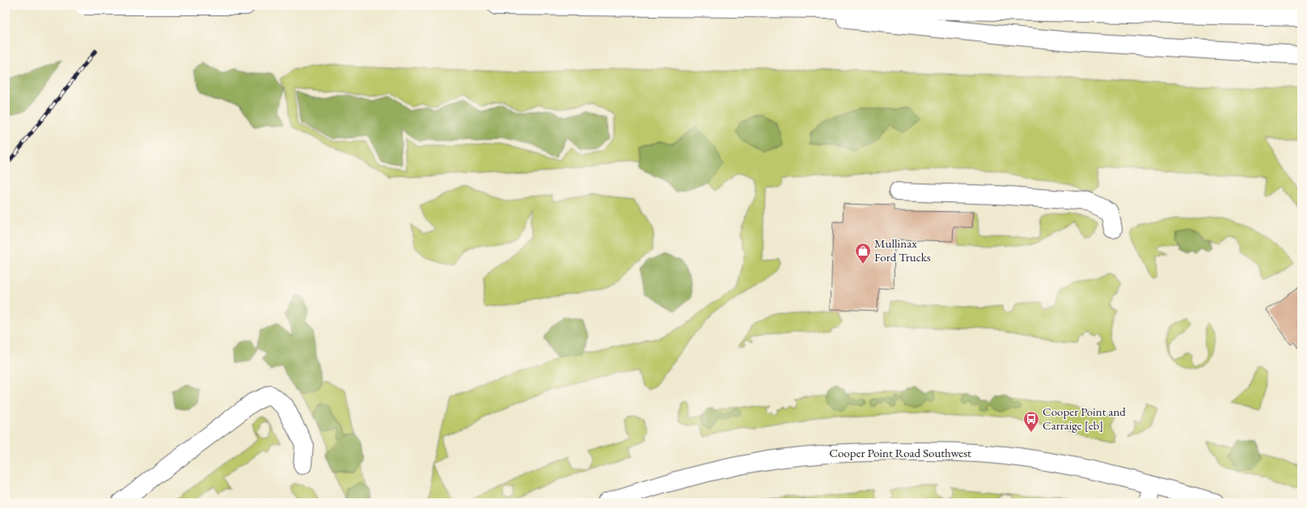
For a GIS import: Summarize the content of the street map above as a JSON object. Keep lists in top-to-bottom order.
{
  "streets": {
    "main road": ["Cooper Point Road Southwest"]
  },
  "places": {
    "shop": ["Mullinax Ford Trucks"],
    "bus stop": ["Cooper Point and Carraige [eb]"]
  }
}
